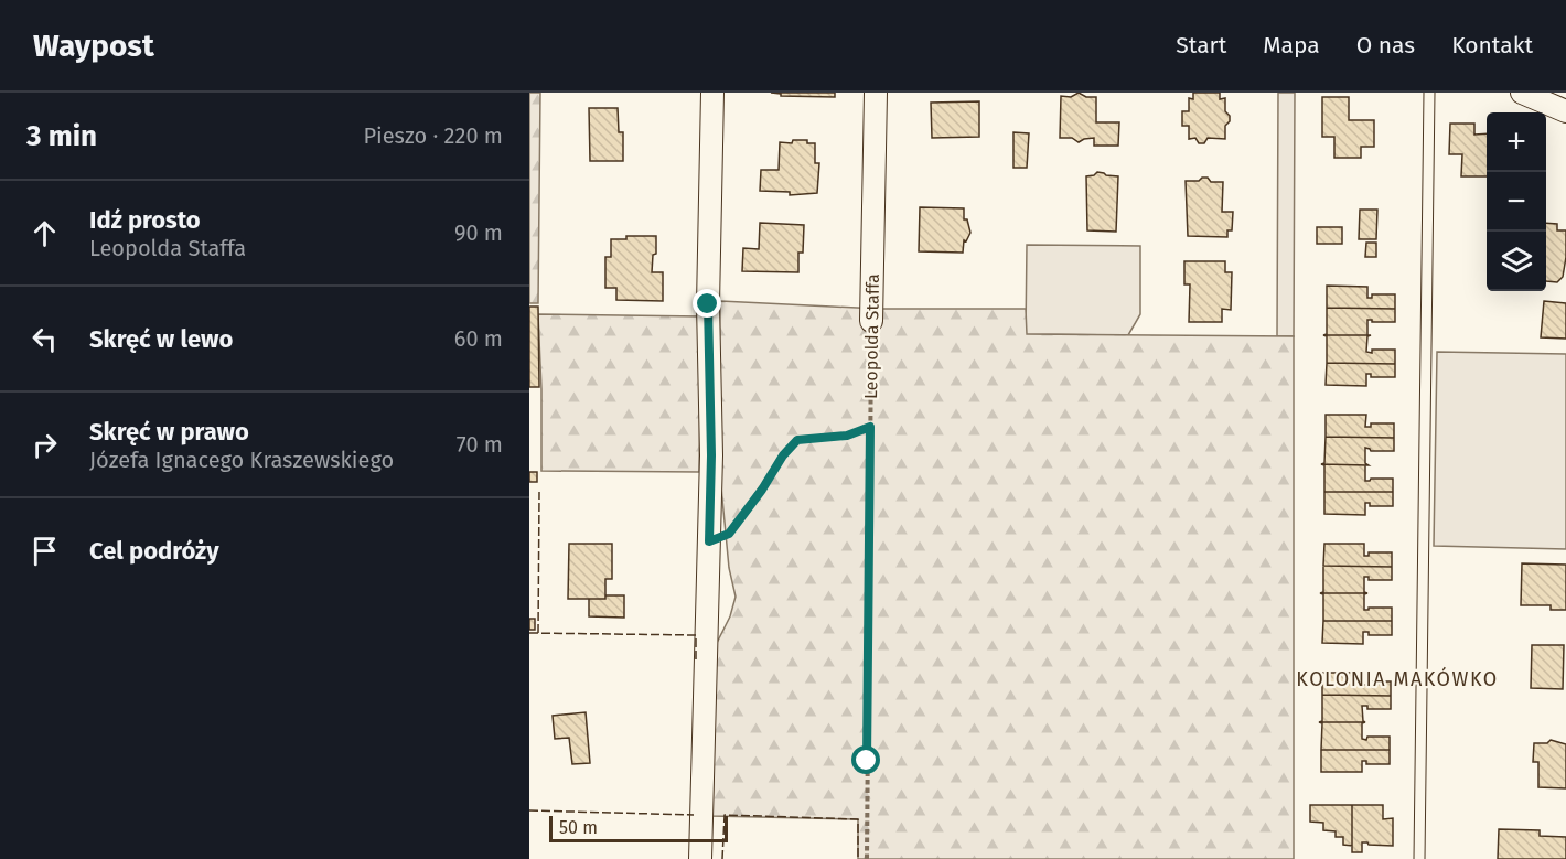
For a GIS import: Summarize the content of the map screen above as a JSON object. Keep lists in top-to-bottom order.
{
  "streets": {
    "street": ["Leopolda Staffa"]
  },
  "districts": ["KOLONIA MAKÓWKO"],
  "scale_bar": "50 m",
  "page": {
    "header": "Waypost",
    "nav": [
      "Start",
      "Mapa",
      "O nas",
      "Kontakt"
    ],
    "heading": ["3 min", "Pieszo · 220 m"],
    "map_buttons": ["+", "−"],
    "list": [
      ["Idź prosto", "Leopolda Staffa", "90 m"],
      ["Skręć w lewo", "60 m"],
      ["Skręć w prawo", "Józefa Ignacego Kraszewskiego", "70 m"],
      "Cel podróży"
    ],
    "scale": "50 m"
  }
}
